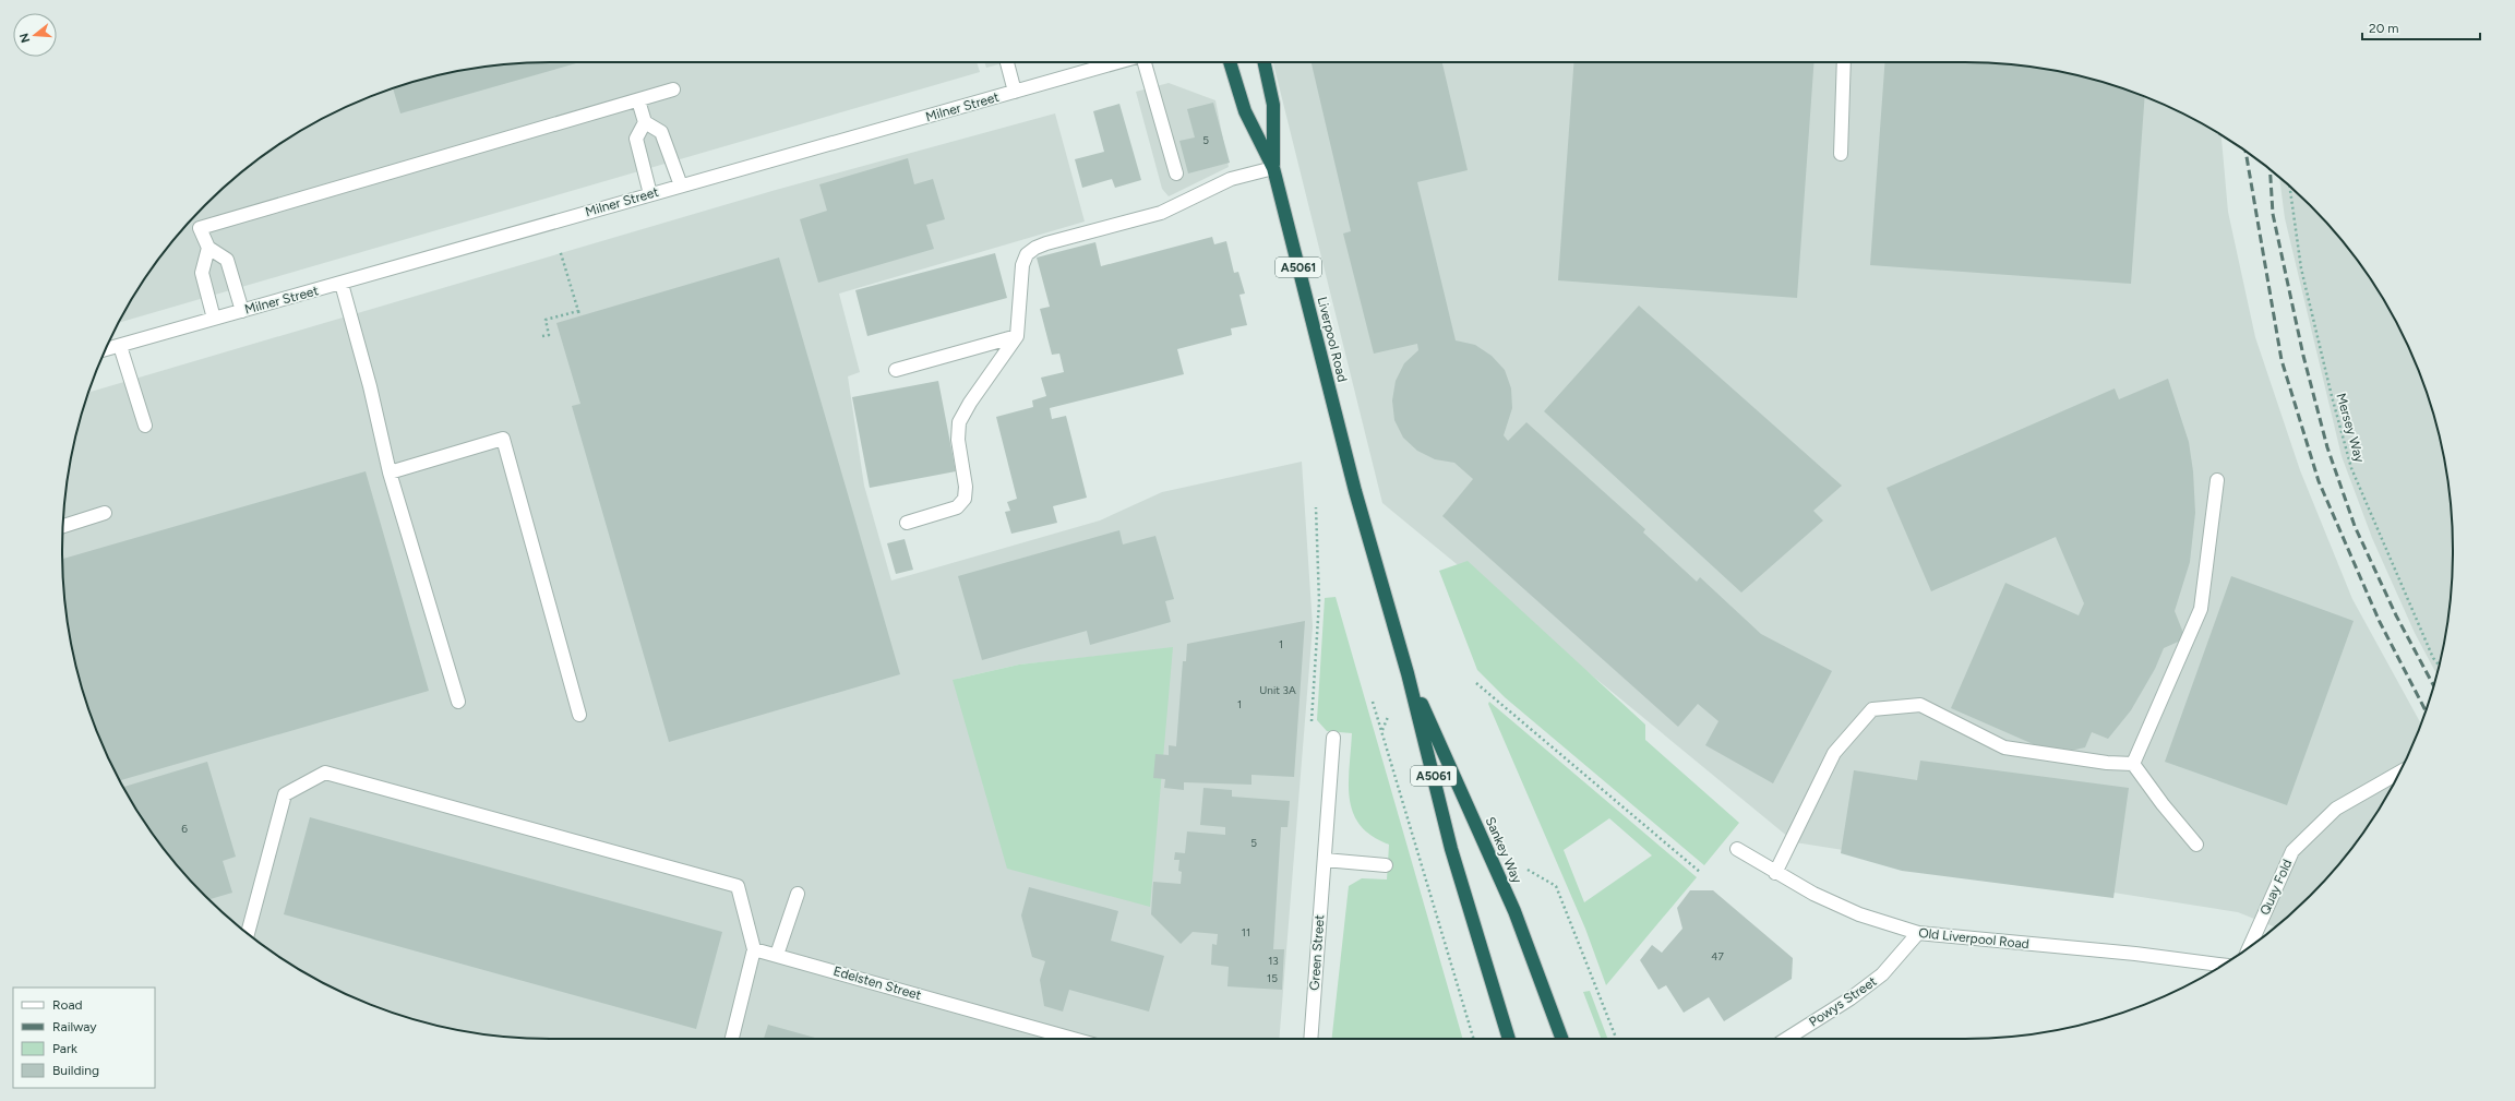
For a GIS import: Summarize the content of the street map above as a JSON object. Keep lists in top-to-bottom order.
{
  "streets": {
    "highway": ["A5061", "Liverpool Road", "Sankey Way"],
    "street": [
      "Milner Street",
      "Quay Fold",
      "Old Liverpool Road",
      "Green Street",
      "Edelsten Street",
      "Powys Street"
    ],
    "path": ["Mersey Way"]
  },
  "crossings": [
    ["Liverpool Road", "Sankey Way"],
    ["Old Liverpool Road", "Powys Street"]
  ],
  "house_numbers": [
    "5",
    "1",
    "Unit 3A",
    "1",
    "6",
    "5",
    "11",
    "47",
    "13",
    "15"
  ],
  "legend": [
    "Road",
    "Railway",
    "Park",
    "Building"
  ],
  "scale_bar": "20 m",
  "north": "left"
}
